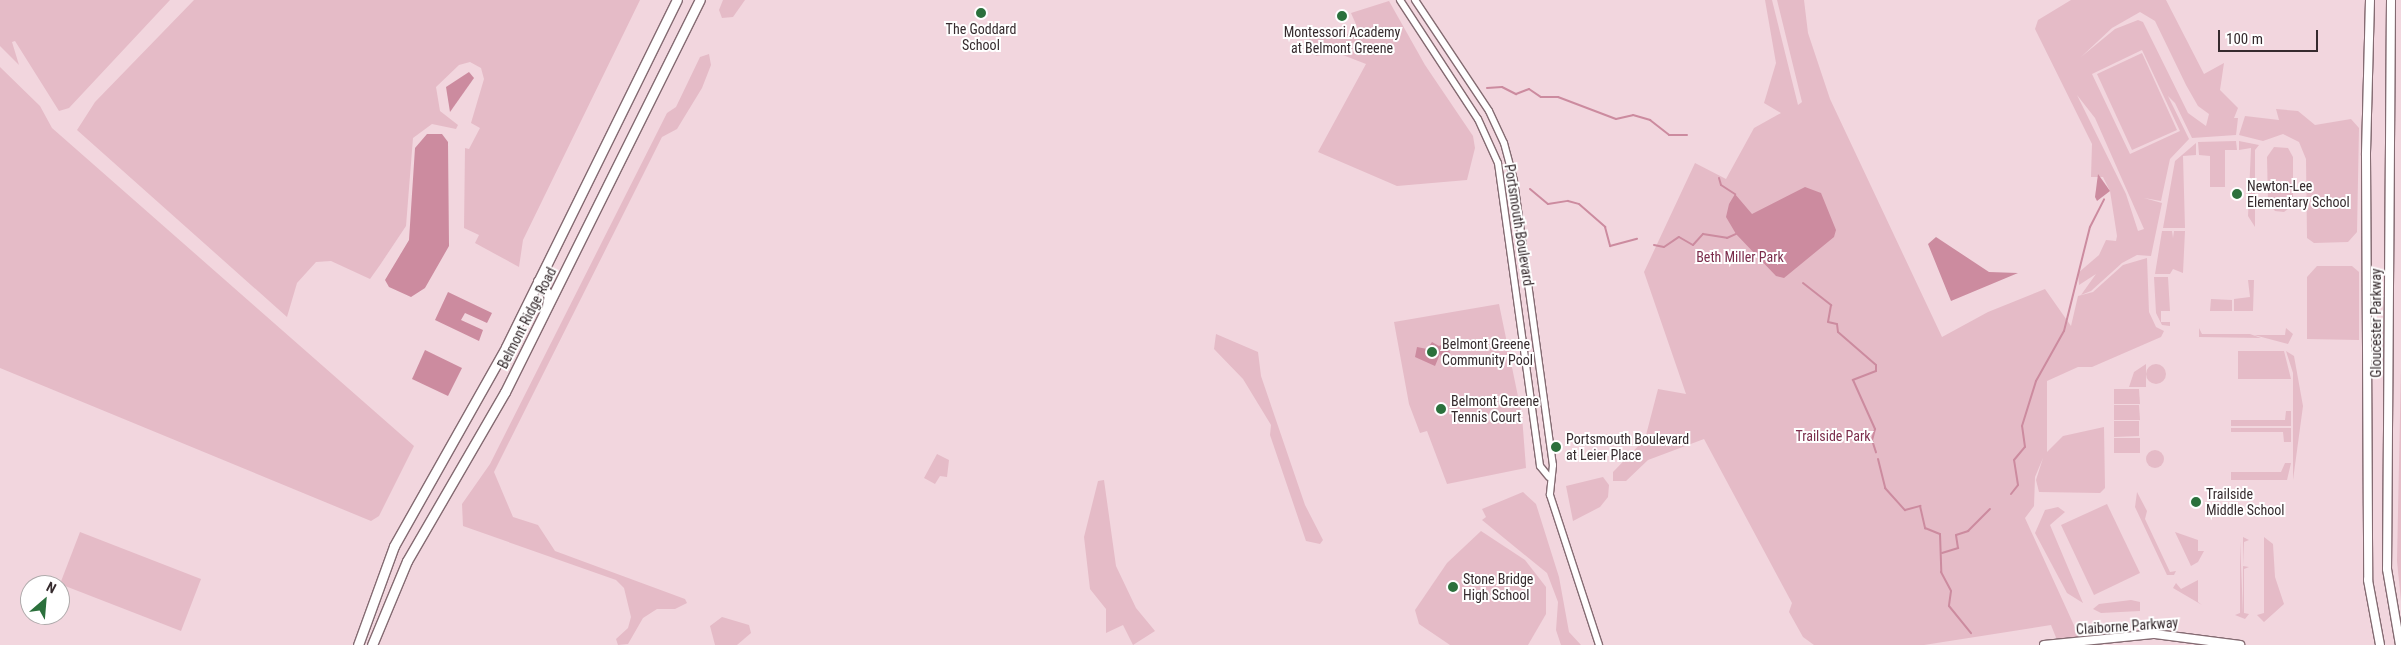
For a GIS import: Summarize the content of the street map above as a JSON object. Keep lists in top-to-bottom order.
{
  "streets": {
    "main road": ["Belmont Ridge Road", "Gloucester Parkway", "Claiborne Parkway"],
    "street": ["Portsmouth Boulevard"]
  },
  "parks": ["Beth Miller Park", "Trailside Park"],
  "places": [
    "The Goddard School",
    "Montessori Academy at Belmont Greene",
    "Newton-Lee Elementary School",
    "Belmont Greene Community Pool",
    "Belmont Greene Tennis Court",
    "Portsmouth Boulevard at Leier Place",
    "Trailside Middle School",
    "Stone Bridge High School"
  ],
  "scale_bar": "100 m",
  "north": "top right"
}
